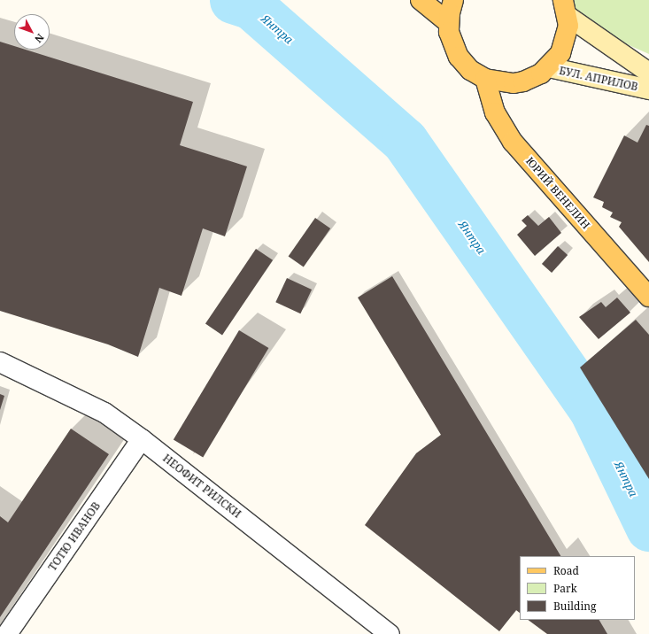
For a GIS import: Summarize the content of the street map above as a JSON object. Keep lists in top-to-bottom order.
{
  "streets": {
    "main road": ["БУЛ. АПРИЛОВ", "ЮРИЙ ВЕНЕЛИН"],
    "street": ["НЕОФИТ РИЛСКИ", "ТОТЮ ИВАНОВ"]
  },
  "crossings": [
    ["НЕОФИТ РИЛСКИ", "ТОТЮ ИВАНОВ"]
  ],
  "water": ["Янтра"],
  "legend": ["Road", "Park", "Building"],
  "north": "bottom right"
}
